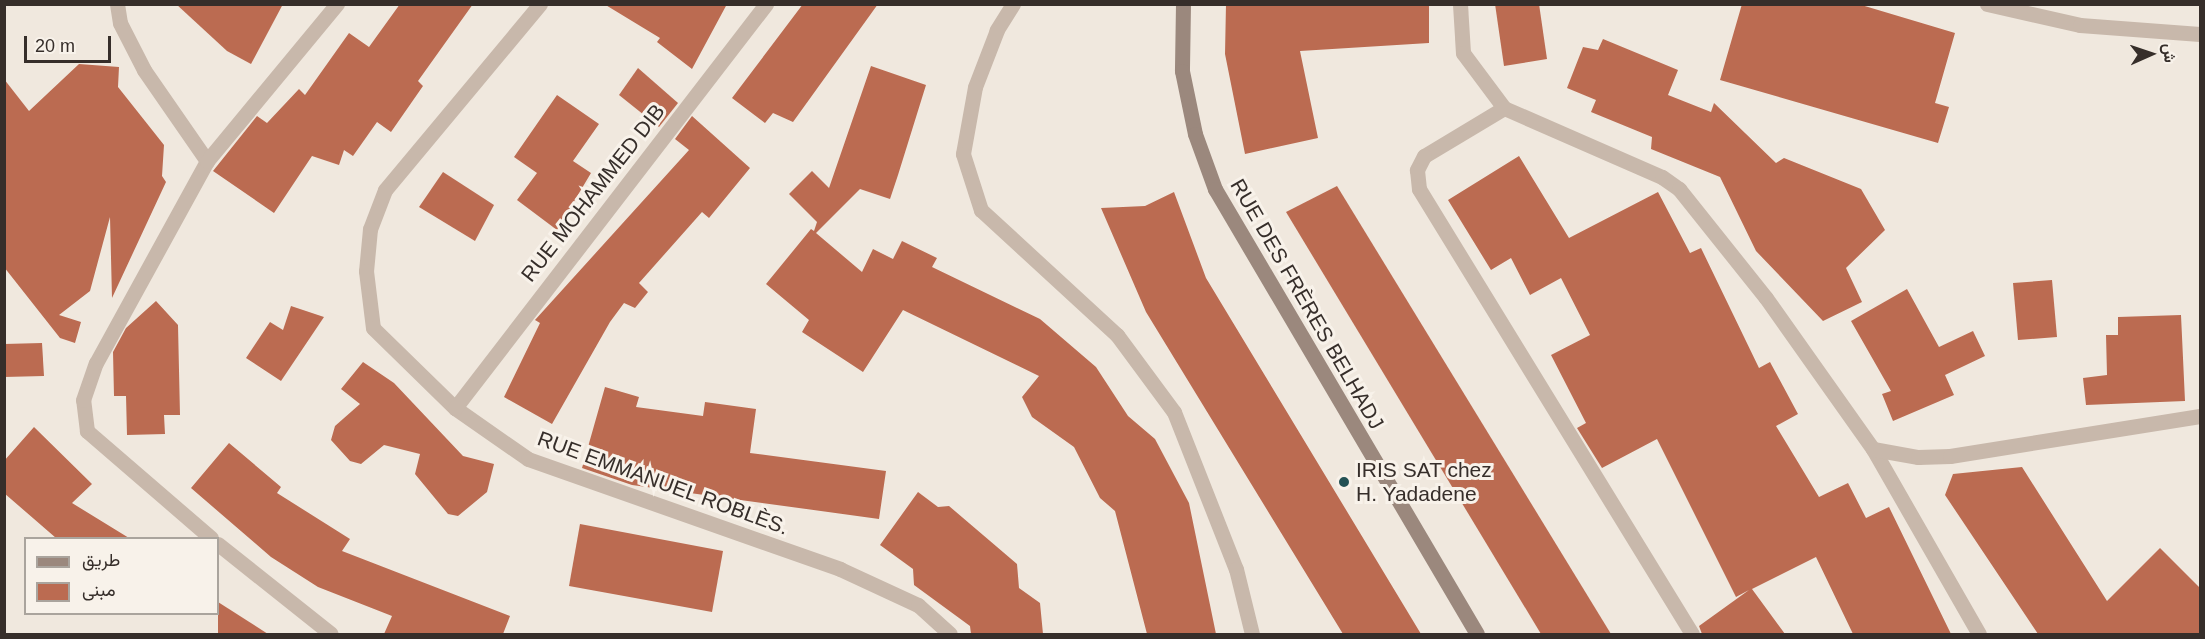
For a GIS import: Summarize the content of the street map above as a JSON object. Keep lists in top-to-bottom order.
{
  "streets": {
    "main road": ["RUE DES FRÈRES BELHADJ"],
    "street": ["RUE MOHAMMED DIB", "RUE EMMANUEL ROBLÈS."]
  },
  "crossings": [
    ["RUE MOHAMMED DIB", "RUE EMMANUEL ROBLÈS."]
  ],
  "places": ["IRIS SAT chez H. Yadadene"],
  "legend": ["طريق", "مبنى"],
  "scale_bar": "20 m",
  "north": "right"
}
